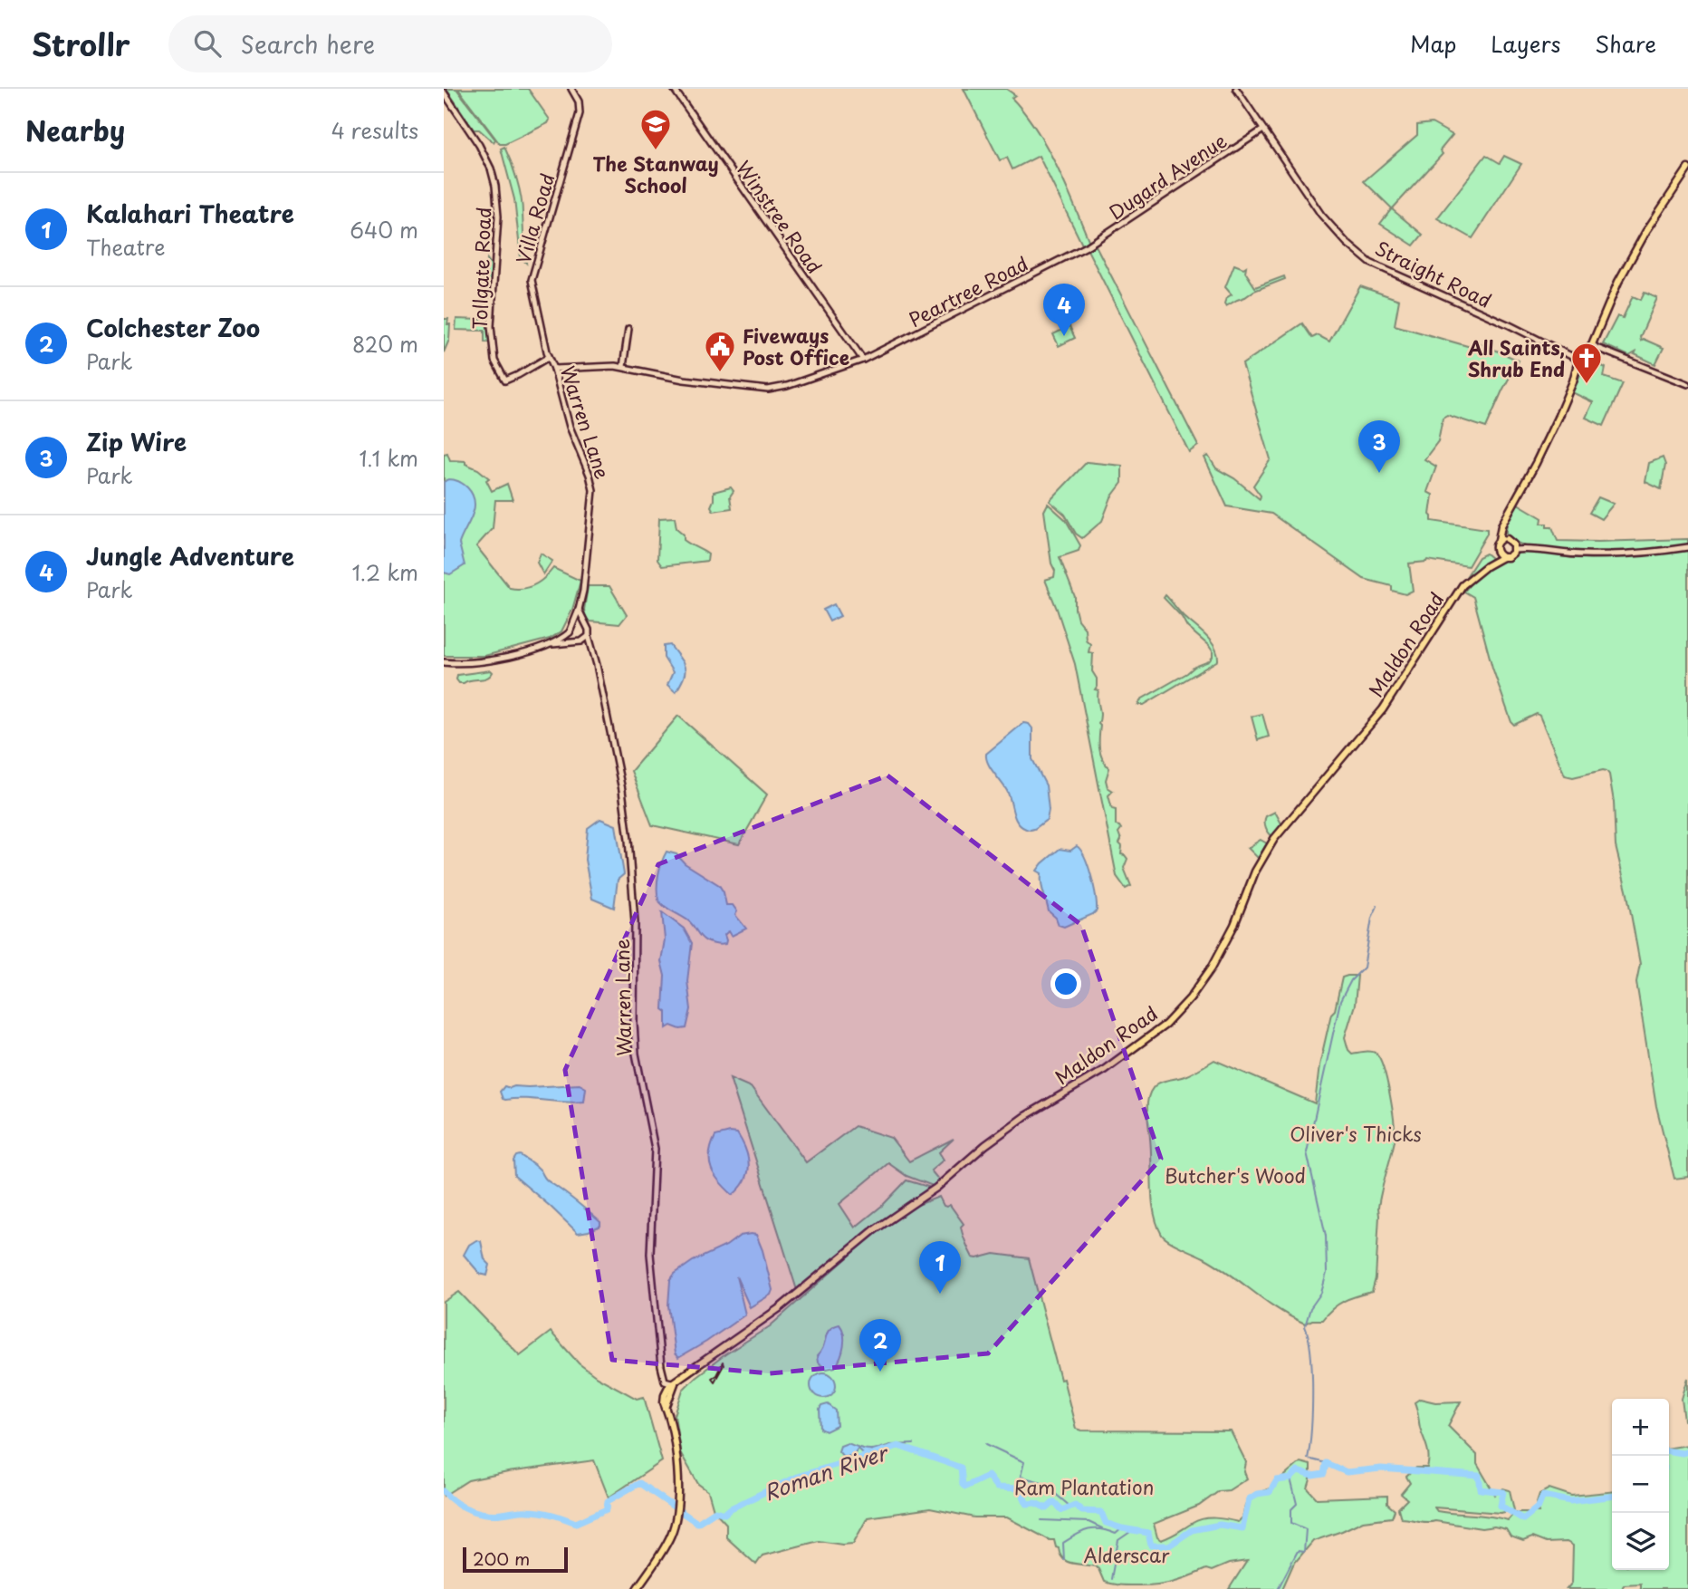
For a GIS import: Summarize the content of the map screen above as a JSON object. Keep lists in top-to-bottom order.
{
  "streets": {
    "main road": ["Maldon Road"],
    "street": [
      "Dugard Avenue",
      "Winstree Road",
      "Villa Road",
      "Tollgate Road",
      "Straight Road",
      "Peartree Road",
      "Warren Lane"
    ]
  },
  "crossings": [
    ["Dugard Avenue", "Straight Road"],
    ["Dugard Avenue", "Peartree Road"],
    ["Winstree Road", "Peartree Road"],
    ["Villa Road", "Tollgate Road"],
    ["Villa Road", "Warren Lane"],
    ["Tollgate Road", "Warren Lane"],
    ["Peartree Road", "Warren Lane"],
    ["Warren Lane", "Maldon Road"]
  ],
  "water": ["Roman River"],
  "parks": [
    "Oliver's Thicks",
    "Butcher's Wood",
    "Ram Plantation",
    "Alderscar"
  ],
  "places": {
    "school or university": ["The Stanway School"],
    "public building": ["Fiveways Post Office"],
    "church": ["All Saints, Shrub End"]
  },
  "scale_bar": "200 m",
  "page": {
    "header": "Strollr",
    "search": "Search here",
    "nav": ["Map", "Layers", "Share"],
    "heading": ["Nearby", "4 results"],
    "list": [
      {
        "mark": "1",
        "name": "Kalahari Theatre",
        "note": "Theatre",
        "value": "640 m"
      },
      {
        "mark": "2",
        "name": "Colchester Zoo",
        "note": "Park",
        "value": "820 m"
      },
      {
        "mark": "3",
        "name": "Zip Wire",
        "note": "Park",
        "value": "1.1 km"
      },
      {
        "mark": "4",
        "name": "Jungle Adventure",
        "note": "Park",
        "value": "1.2 km"
      }
    ],
    "pins": [
      "4",
      "3",
      "1",
      "2"
    ],
    "map_buttons": ["+", "−"],
    "scale": "200 m"
  }
}
